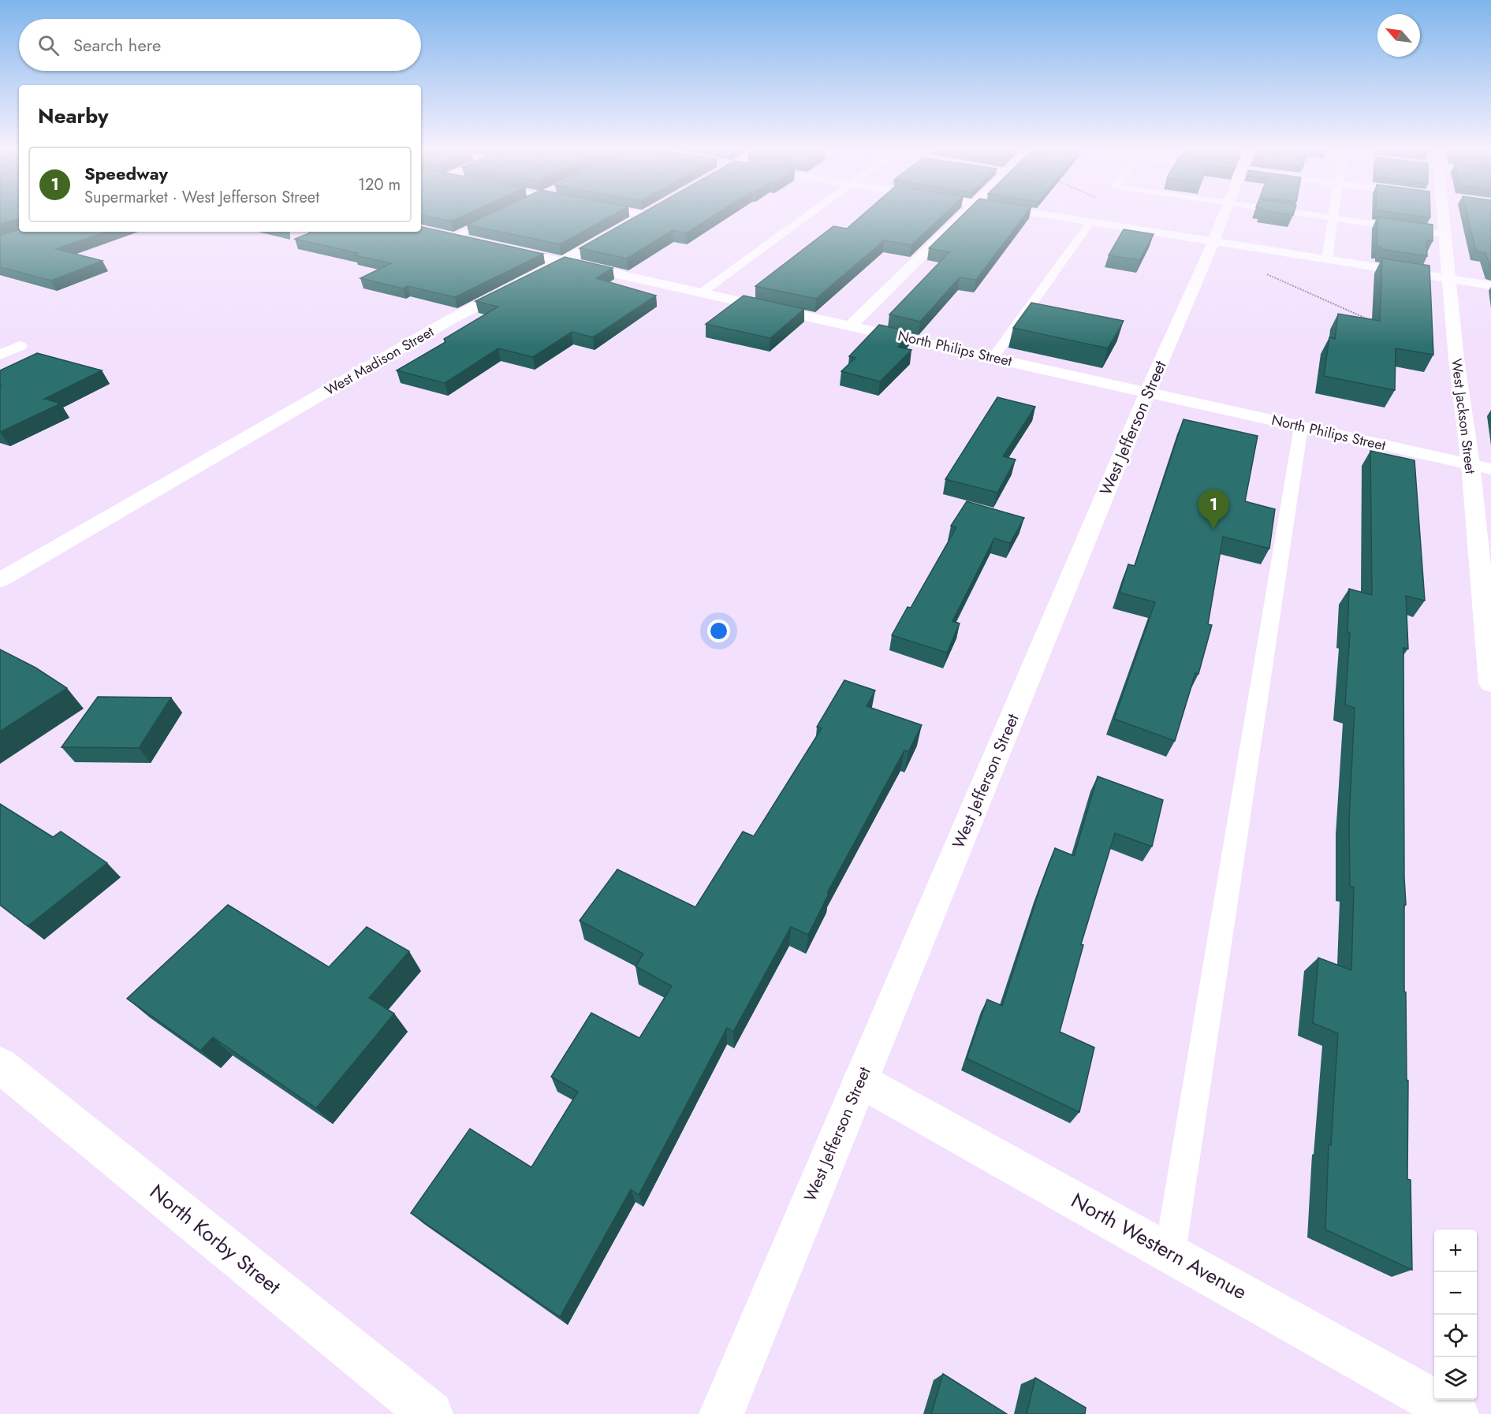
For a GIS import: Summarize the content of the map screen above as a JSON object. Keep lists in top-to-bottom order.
{
  "streets": {
    "street": [
      "North Philips Street",
      "West Madison Street",
      "West Jackson Street",
      "West Jefferson Street",
      "North Korby Street",
      "North Western Avenue"
    ]
  },
  "crossings": [
    ["North Philips Street", "West Madison Street"],
    ["North Philips Street", "West Jackson Street"],
    ["North Philips Street", "West Jefferson Street"],
    ["West Jefferson Street", "North Western Avenue"]
  ],
  "north": "top left",
  "page": {
    "search": "Search here",
    "heading": "Nearby",
    "list": [
      {
        "mark": "1",
        "name": "Speedway",
        "note": "Supermarket · West Jefferson Street",
        "value": "120 m"
      }
    ],
    "pins": "1",
    "map_buttons": ["+", "−"]
  }
}
